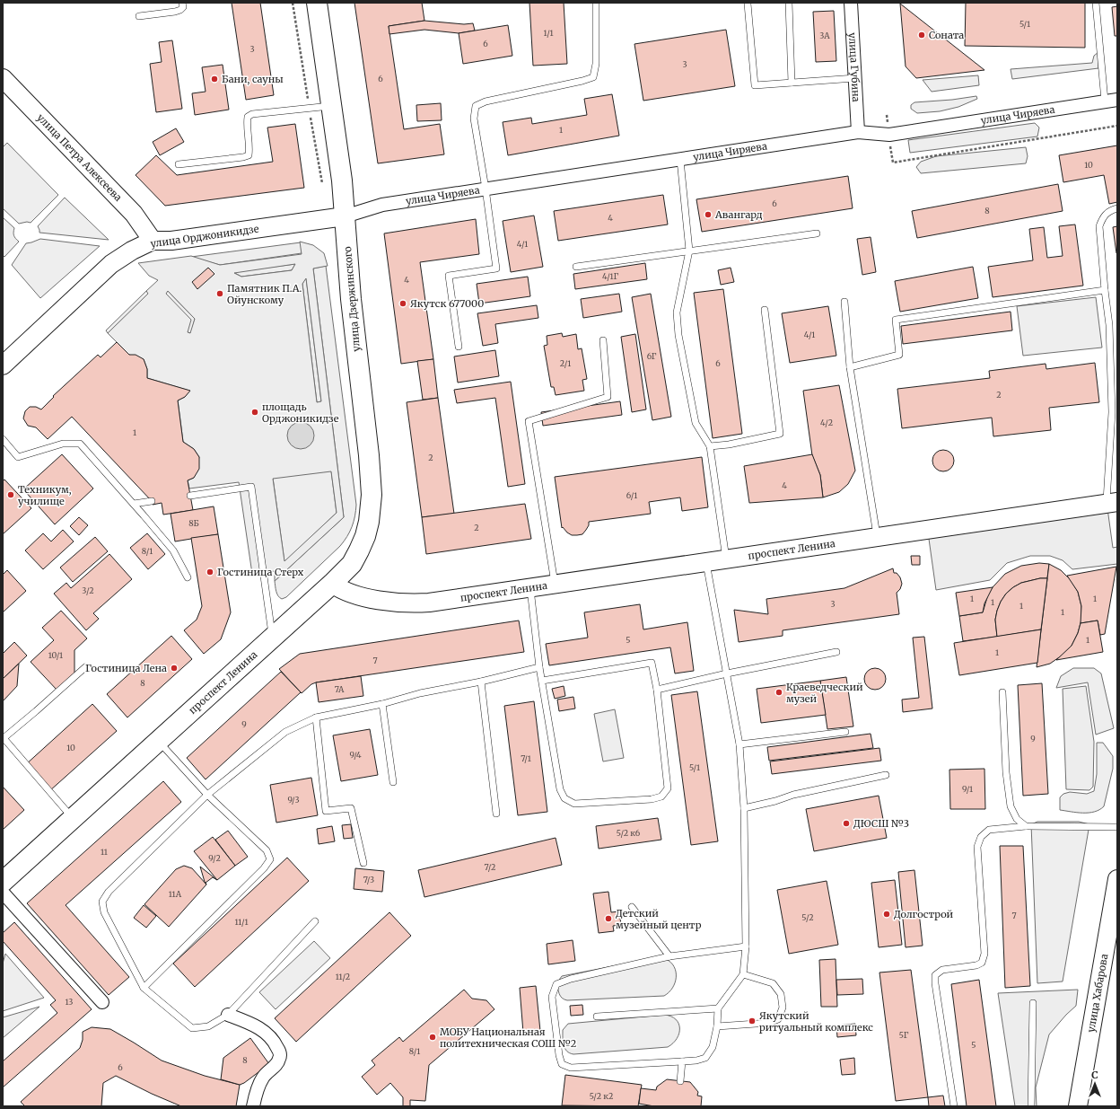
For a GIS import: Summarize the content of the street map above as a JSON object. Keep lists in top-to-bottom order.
{
  "streets": {
    "main road": [
      "улица Петра Алексеева",
      "улица Орджоникидзе",
      "улица Дзержинского",
      "проспект Ленина",
      "улица Хабарова"
    ],
    "street": ["улица Губина", "улица Чиряева"]
  },
  "crossings": [
    ["улица Губина", "улица Чиряева"],
    ["улица Чиряева", "улица Орджоникидзе"],
    ["улица Чиряева", "улица Дзержинского"],
    ["улица Петра Алексеева", "улица Орджоникидзе"],
    ["улица Орджоникидзе", "улица Дзержинского"],
    ["улица Дзержинского", "проспект Ленина"]
  ],
  "places": [
    "Соната",
    "Бани, сауны",
    "Авангард",
    "Памятник П.А. Ойунскому",
    "Якутск 677000",
    "площадь Орджоникидзе",
    "Техникум, училище",
    "Гостиница Стерх",
    "Гостиница Лена",
    "Краеведческий музей",
    "ДЮСШ №3",
    "Долгострой",
    "Детский музейный центр",
    "Якутский ритуальный комплекс",
    "МОБУ Национальная политехническая СОШ №2"
  ],
  "house_numbers": [
    "5/1",
    "1/1",
    "3А",
    "6",
    "3",
    "3",
    "6",
    "1",
    "10",
    "6",
    "8",
    "4",
    "4/1",
    "4/1Г",
    "4",
    "4/1",
    "6Г",
    "2/1",
    "6",
    "2",
    "4/2",
    "1",
    "2",
    "4",
    "6/1",
    "8Б",
    "2",
    "8/1",
    "3/2",
    "1",
    "1",
    "1",
    "3",
    "1",
    "1",
    "5",
    "1",
    "1",
    "10/1",
    "7",
    "8",
    "7А",
    "9",
    "9",
    "10",
    "9/4",
    "7/1",
    "5/1",
    "9/1",
    "9/3",
    "5/2 к6",
    "11",
    "9/2",
    "7/2",
    "7/3",
    "11А",
    "7",
    "5/2",
    "11/1",
    "11/2",
    "13",
    "5Г",
    "5",
    "8/1",
    "8",
    "6",
    "5/2 к2"
  ],
  "north": "top"
}
